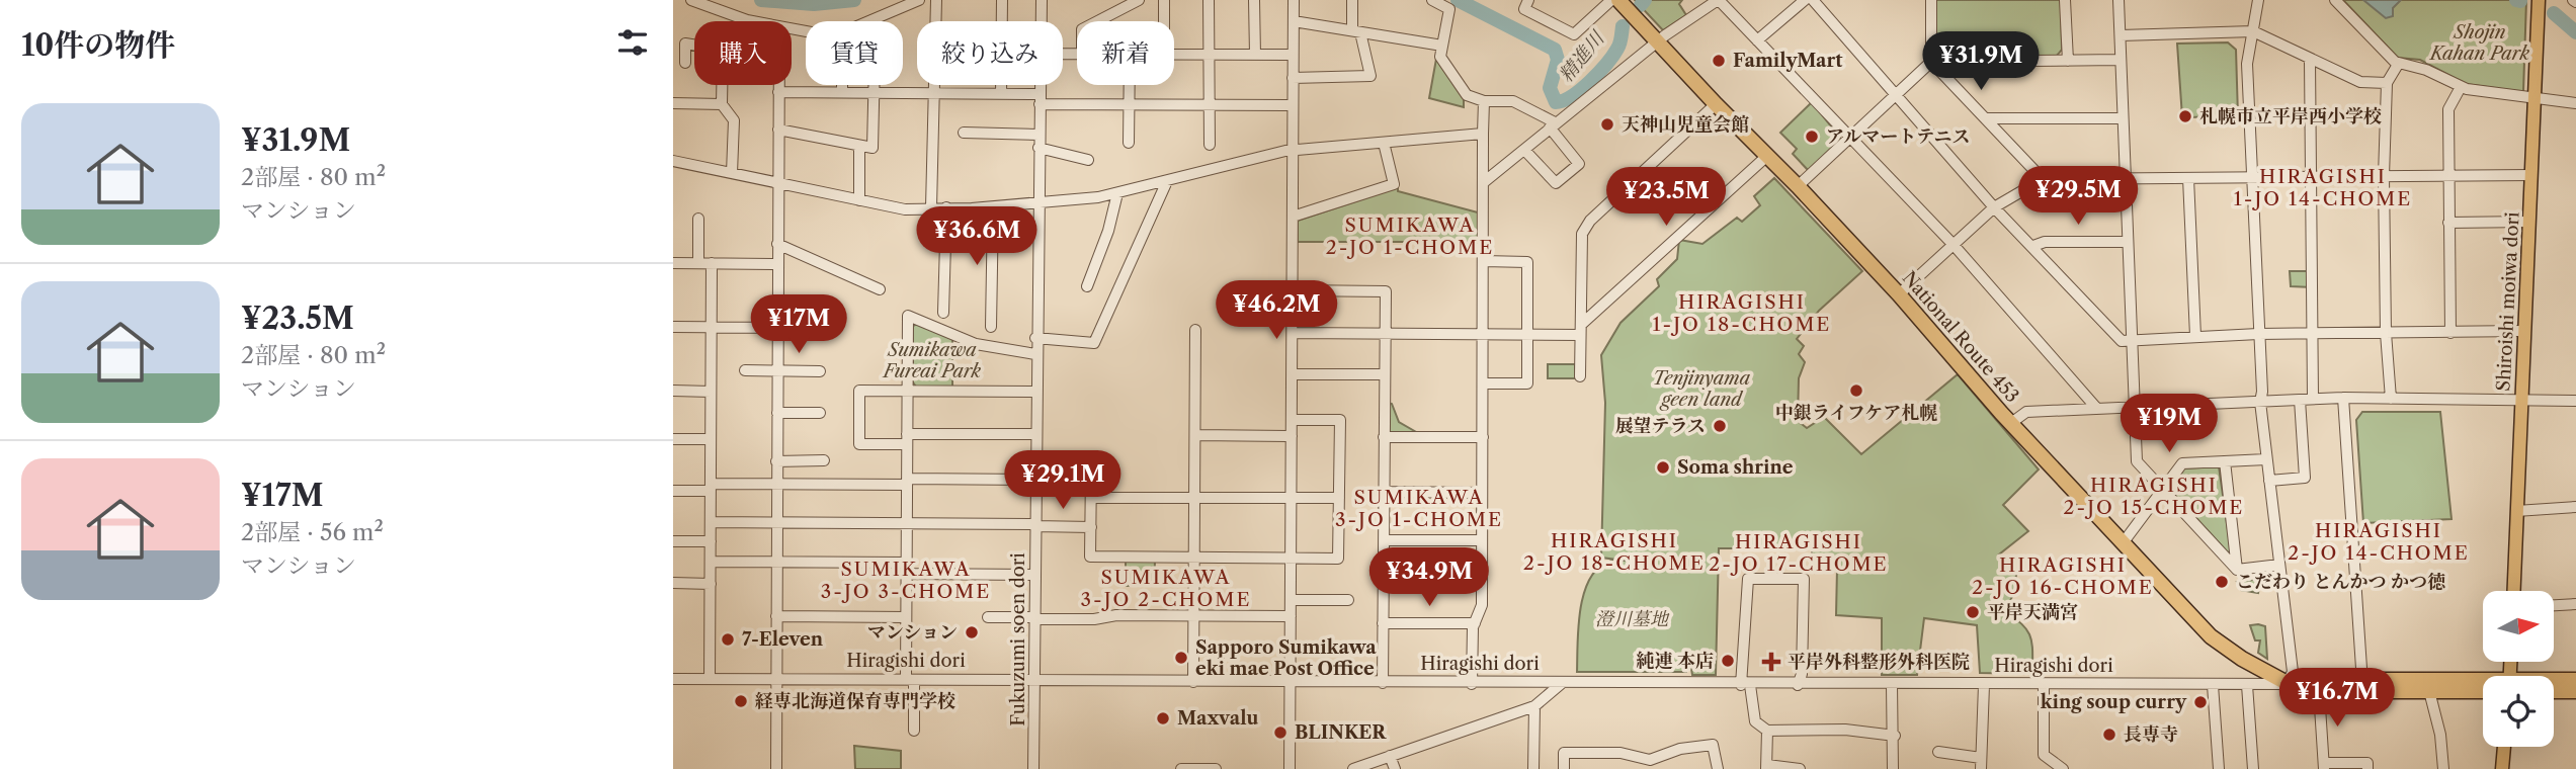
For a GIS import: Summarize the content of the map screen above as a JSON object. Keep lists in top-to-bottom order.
{
  "streets": {
    "highway": ["National Route 453", "Hiragishi dori"],
    "main road": ["Shiroishi moiwa dori"],
    "street": ["Fukuzumi soen dori"]
  },
  "crossings": [
    ["National Route 453", "Hiragishi dori"],
    ["Fukuzumi soen dori", "Hiragishi dori"]
  ],
  "districts": [
    "HIRAGISHI 1-JO 14-CHOME",
    "SUMIKAWA 2-JO 1-CHOME",
    "HIRAGISHI 1-JO 18-CHOME",
    "HIRAGISHI 2-JO 15-CHOME",
    "SUMIKAWA 3-JO 1-CHOME",
    "HIRAGISHI 2-JO 14-CHOME",
    "HIRAGISHI 2-JO 18-CHOME",
    "HIRAGISHI 2-JO 17-CHOME",
    "HIRAGISHI 2-JO 16-CHOME",
    "SUMIKAWA 3-JO 3-CHOME",
    "SUMIKAWA 3-JO 2-CHOME"
  ],
  "water": ["精進川"],
  "parks": [
    "Shojin Kahan Park",
    "Sumikawa Fureai Park",
    "Tenjinyama geen land",
    "澄川墓地"
  ],
  "places": {
    "other": [
      "FamilyMart",
      "札幌市立平岸西小学校",
      "天神山児童会館",
      "アルマートテニス",
      "中銀ライフケア札幌",
      "展望テラス",
      "Soma shrine",
      "こだわり とんかつ かつ徳",
      "平岸天満宮",
      "マンション",
      "7-Eleven",
      "Sapporo Sumikawa eki mae Post Office",
      "純連 本店",
      "経専北海道保育専門学校",
      "king soup curry",
      "Maxvalu",
      "BLINKER",
      "長専寺"
    ],
    "health": ["平岸外科整形外科医院"]
  },
  "north": "right",
  "page": {
    "heading": "10件の物件",
    "chip": [
      "購入",
      "賃貸",
      "絞り込み",
      "新着"
    ],
    "price": [
      "¥31.9M",
      "¥29.5M",
      "¥23.5M",
      "¥36.6M",
      "¥46.2M",
      "¥17M",
      "¥19M",
      "¥29.1M",
      "¥34.9M",
      "¥16.7M"
    ],
    "list": [
      {
        "name": "¥31.9M",
        "note": "2部屋 · 80 m² · マンション"
      },
      {
        "name": "¥23.5M",
        "note": "2部屋 · 80 m² · マンション"
      },
      {
        "name": "¥17M",
        "note": "2部屋 · 56 m² · マンション"
      }
    ]
  }
}
